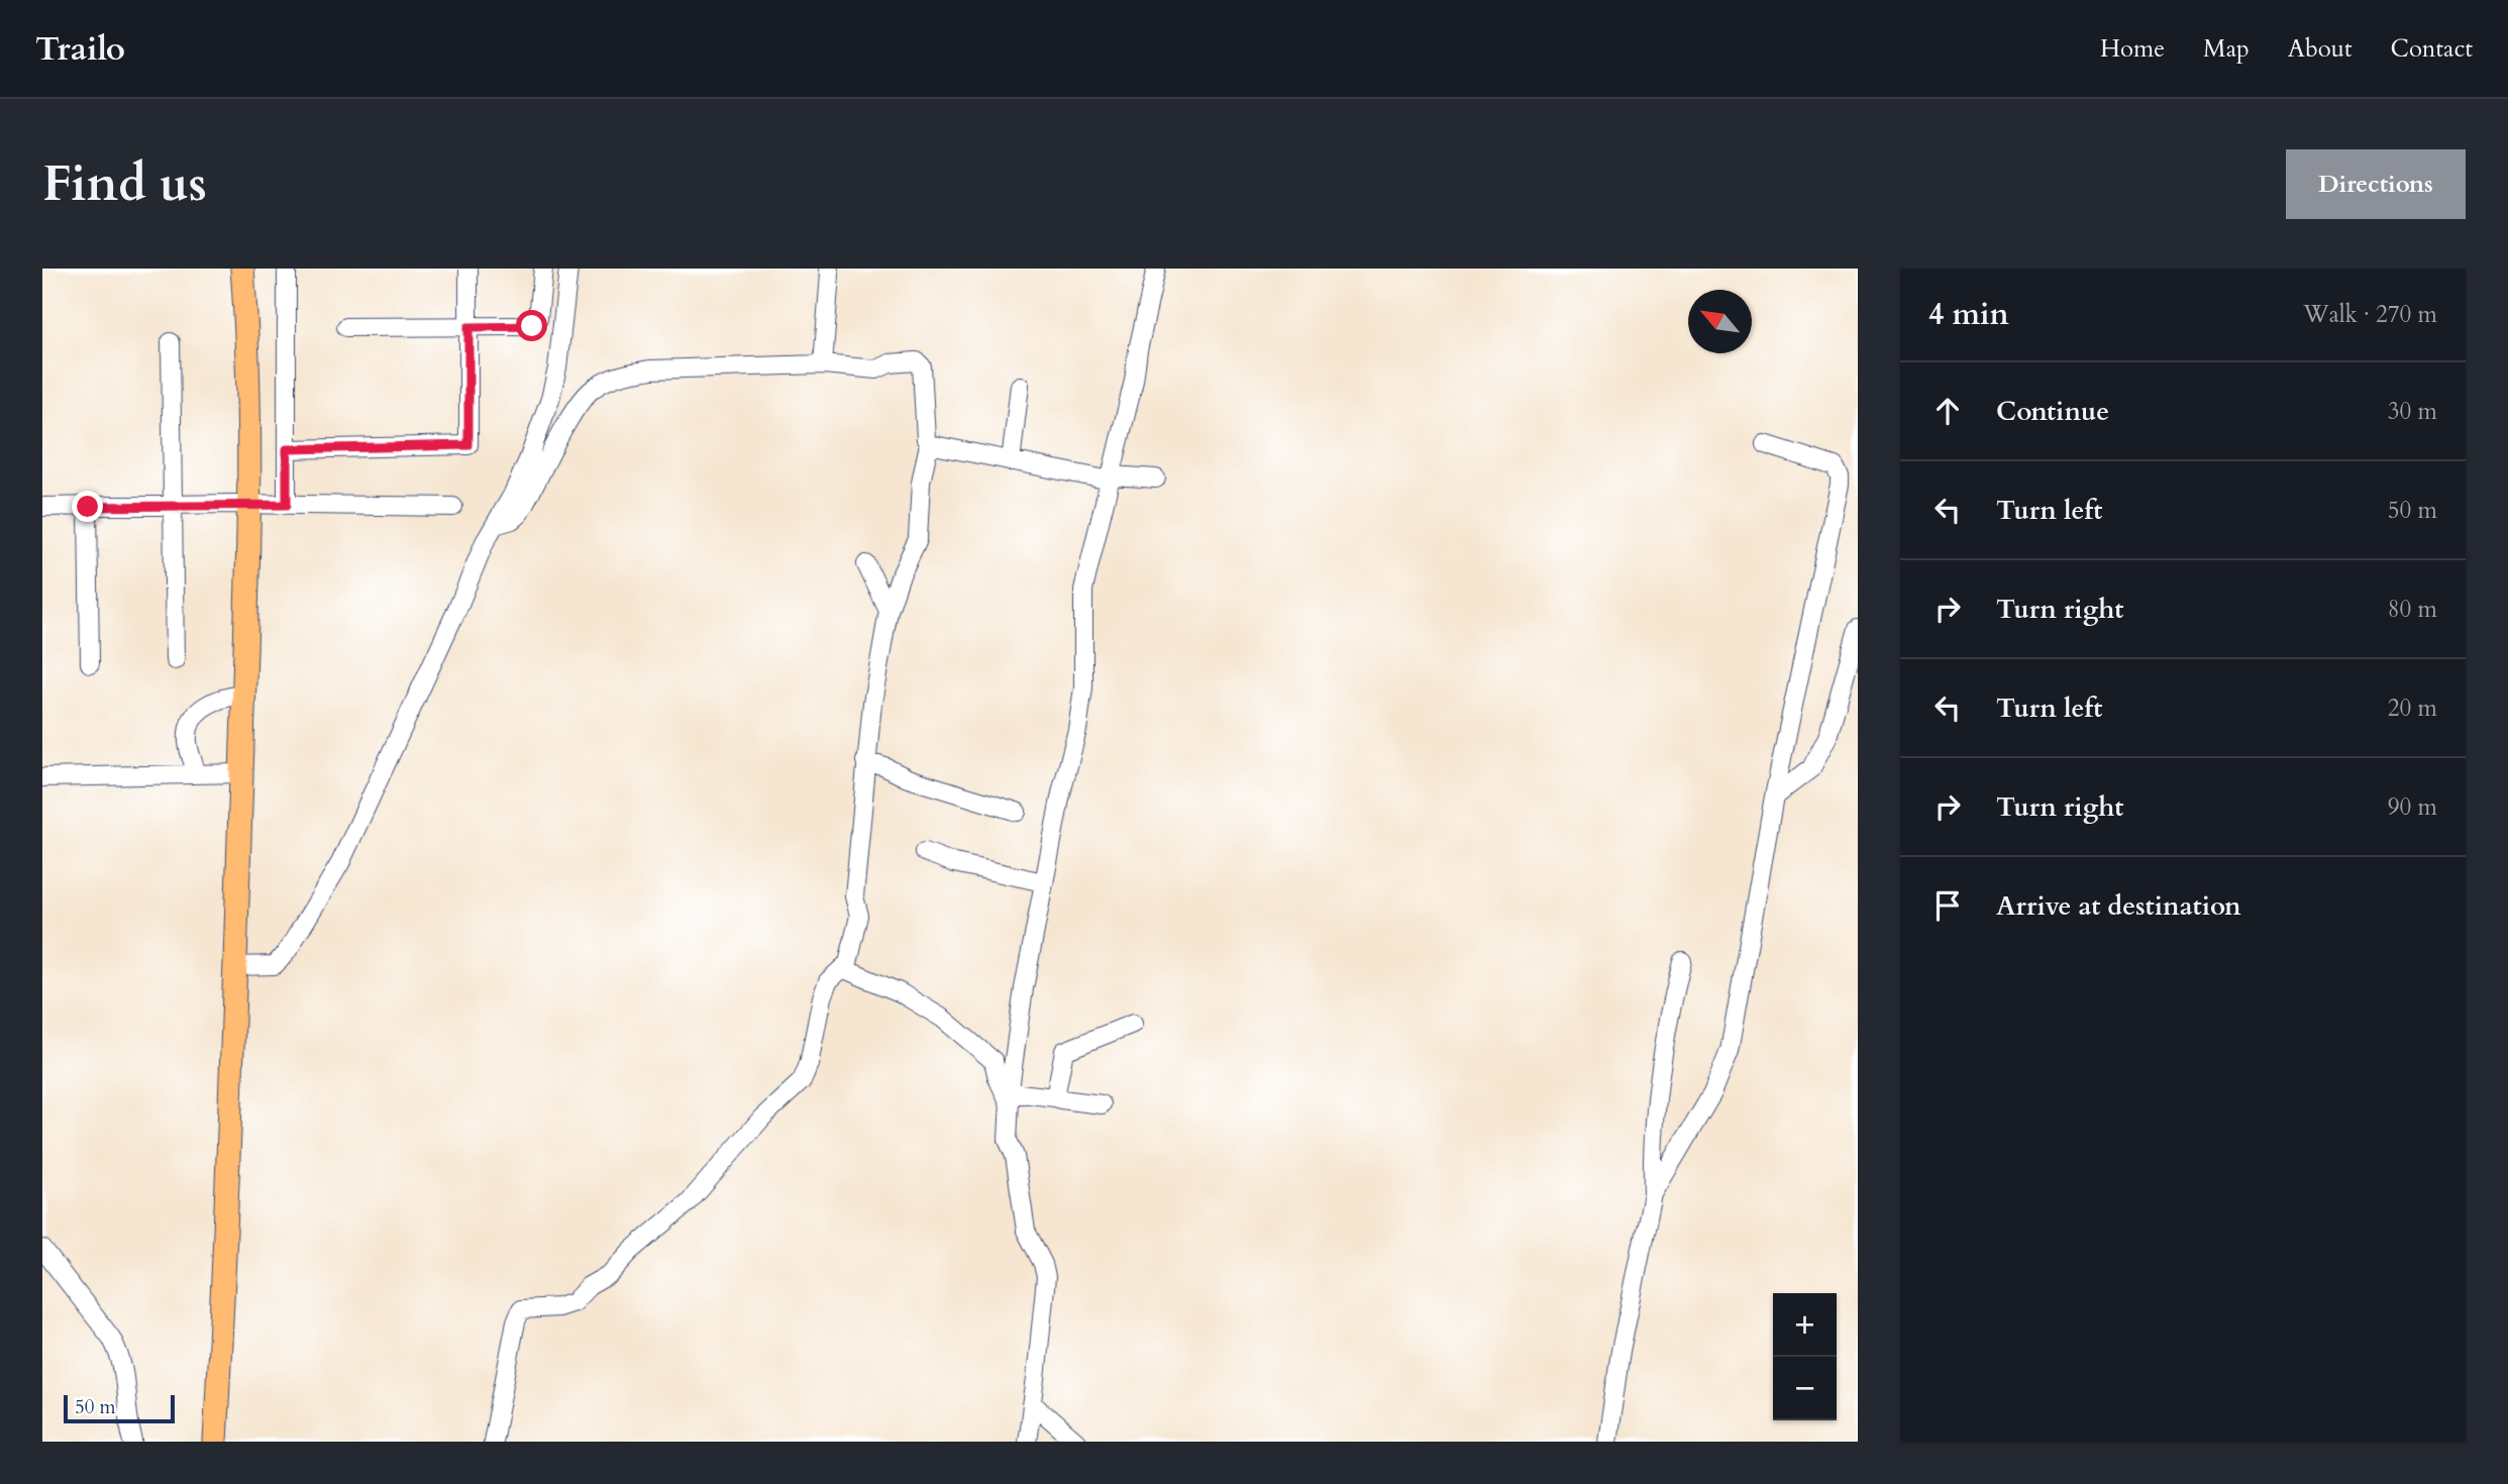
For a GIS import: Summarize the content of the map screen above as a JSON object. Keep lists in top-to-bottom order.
{
  "scale_bar": "50 m",
  "north": "top left",
  "page": {
    "header": "Trailo",
    "nav": [
      "Home",
      "Map",
      "About",
      "Contact"
    ],
    "buttons": "Directions",
    "title": "Find us",
    "heading": ["4 min", "Walk · 270 m"],
    "list": [
      ["Continue", "30 m"],
      ["Turn left", "50 m"],
      ["Turn right", "80 m"],
      ["Turn left", "20 m"],
      ["Turn right", "90 m"],
      "Arrive at destination"
    ],
    "map_buttons": ["+", "−"],
    "scale": "50 m"
  }
}
